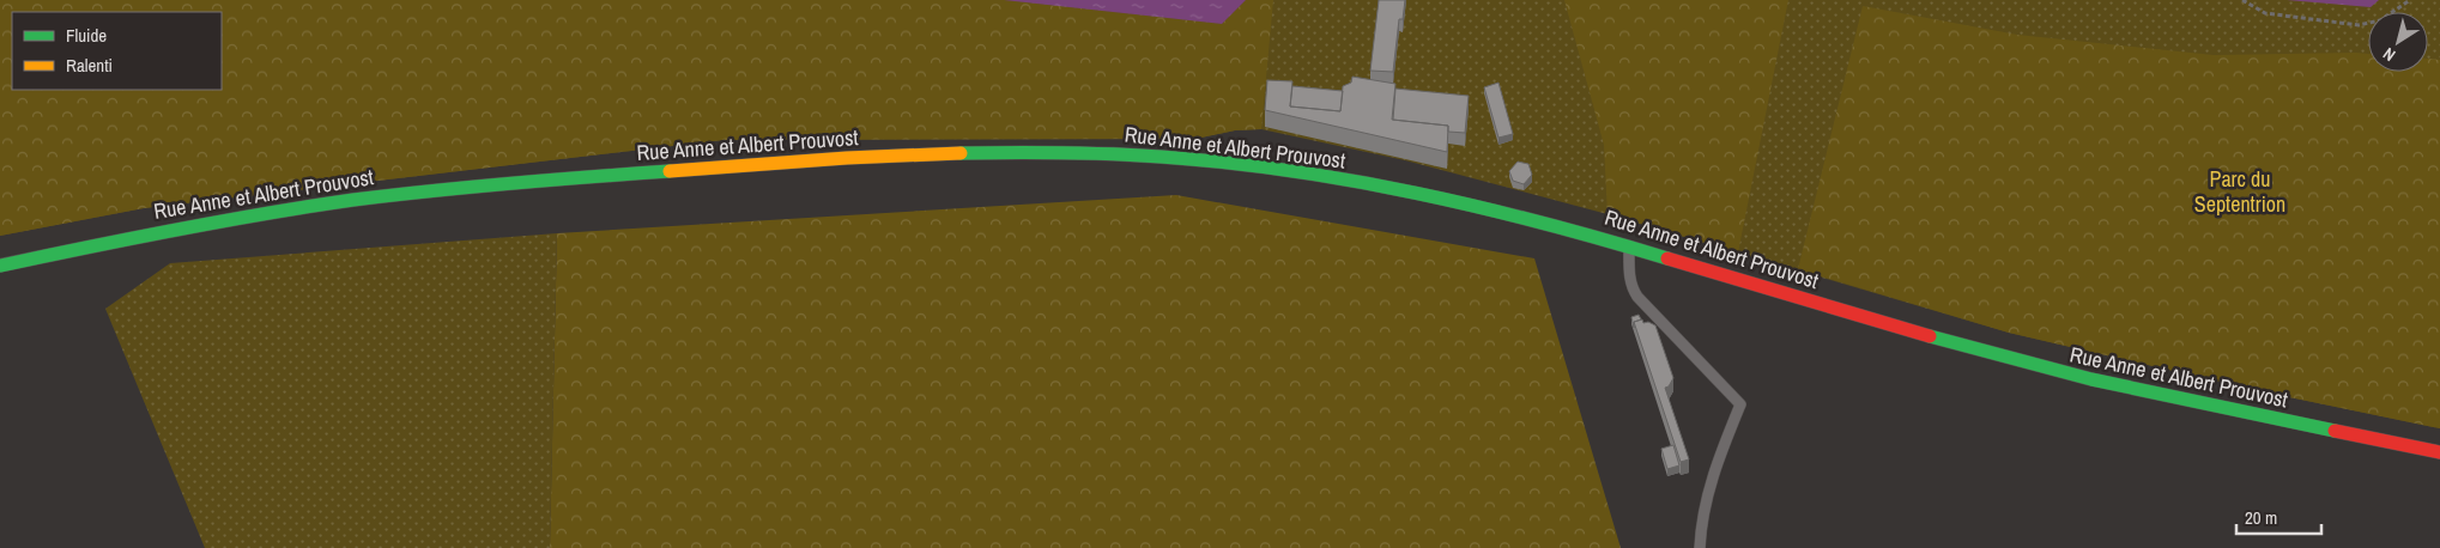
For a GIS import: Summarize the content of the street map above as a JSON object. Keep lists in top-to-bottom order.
{
  "streets": {
    "street": ["Rue Anne et Albert Prouvost"]
  },
  "parks": ["Parc du Septentrion"],
  "legend": ["Fluide", "Ralenti"],
  "scale_bar": "20 m",
  "north": "bottom left"
}
